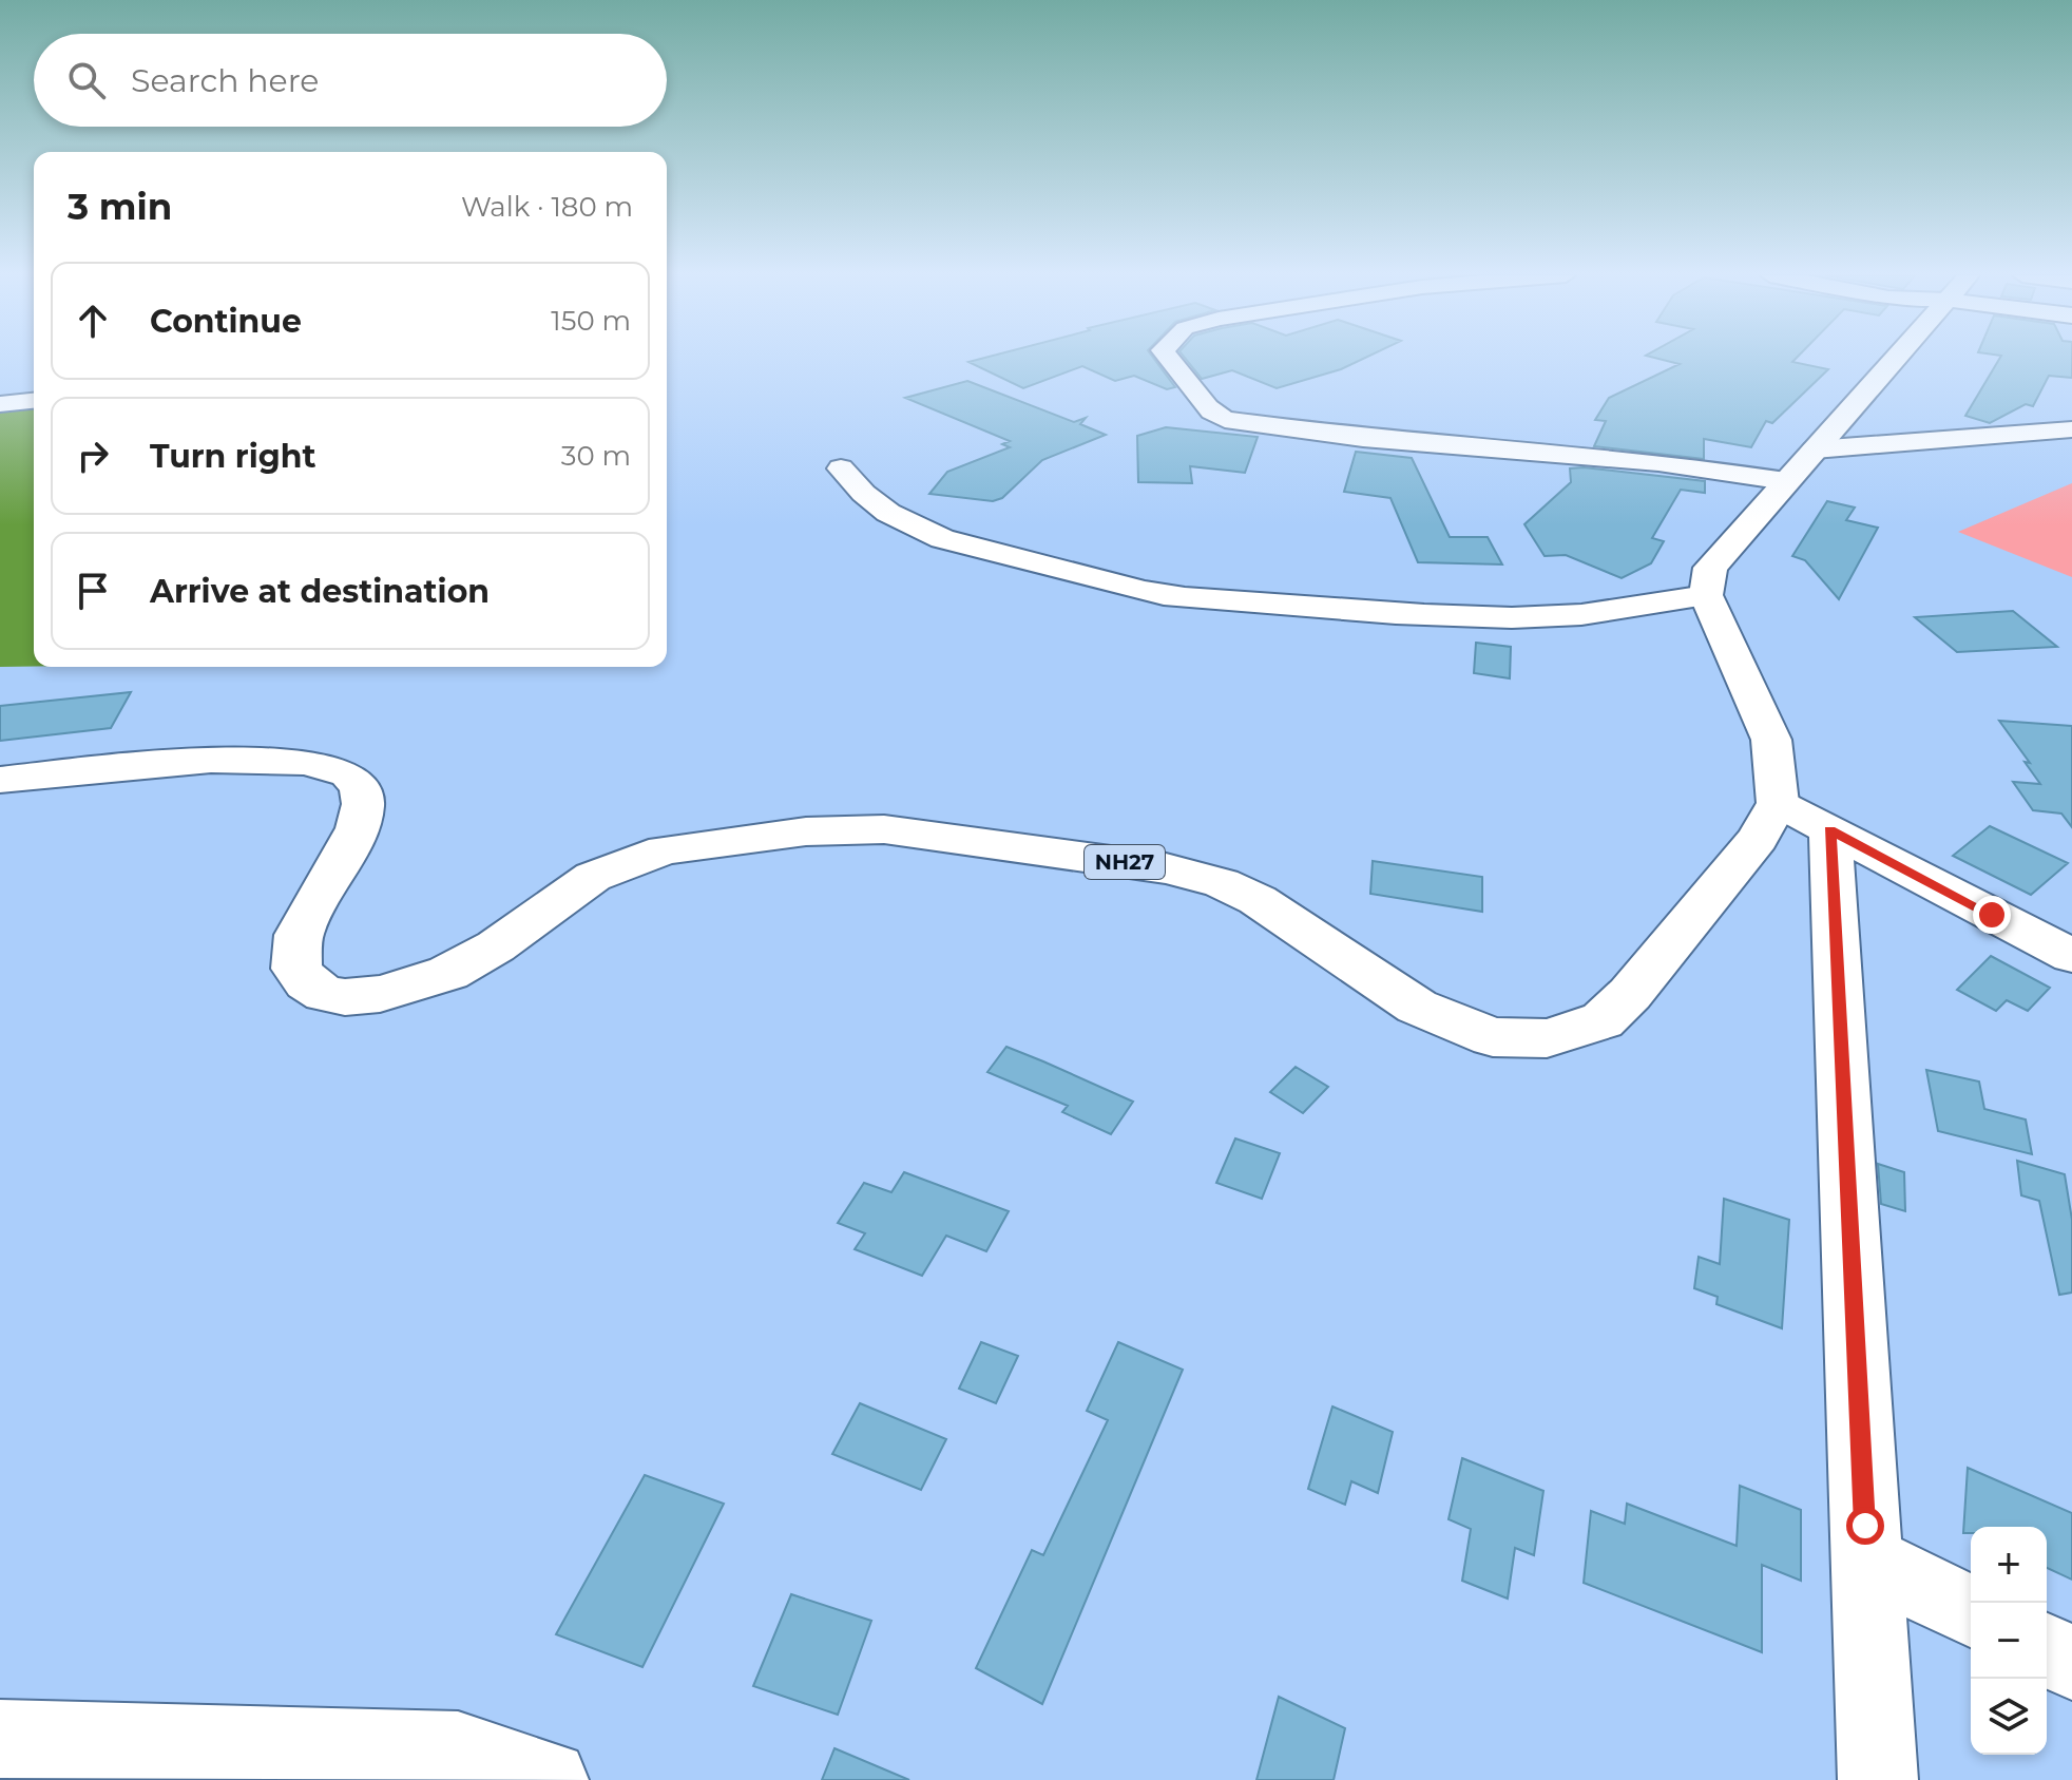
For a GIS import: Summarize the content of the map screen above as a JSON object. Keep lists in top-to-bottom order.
{
  "streets": {
    "highway": ["NH27"]
  },
  "page": {
    "search": "Search here",
    "heading": ["3 min", "Walk · 180 m"],
    "list": [
      ["Continue", "150 m"],
      ["Turn right", "30 m"],
      "Arrive at destination"
    ],
    "map_buttons": ["+", "−"]
  }
}
